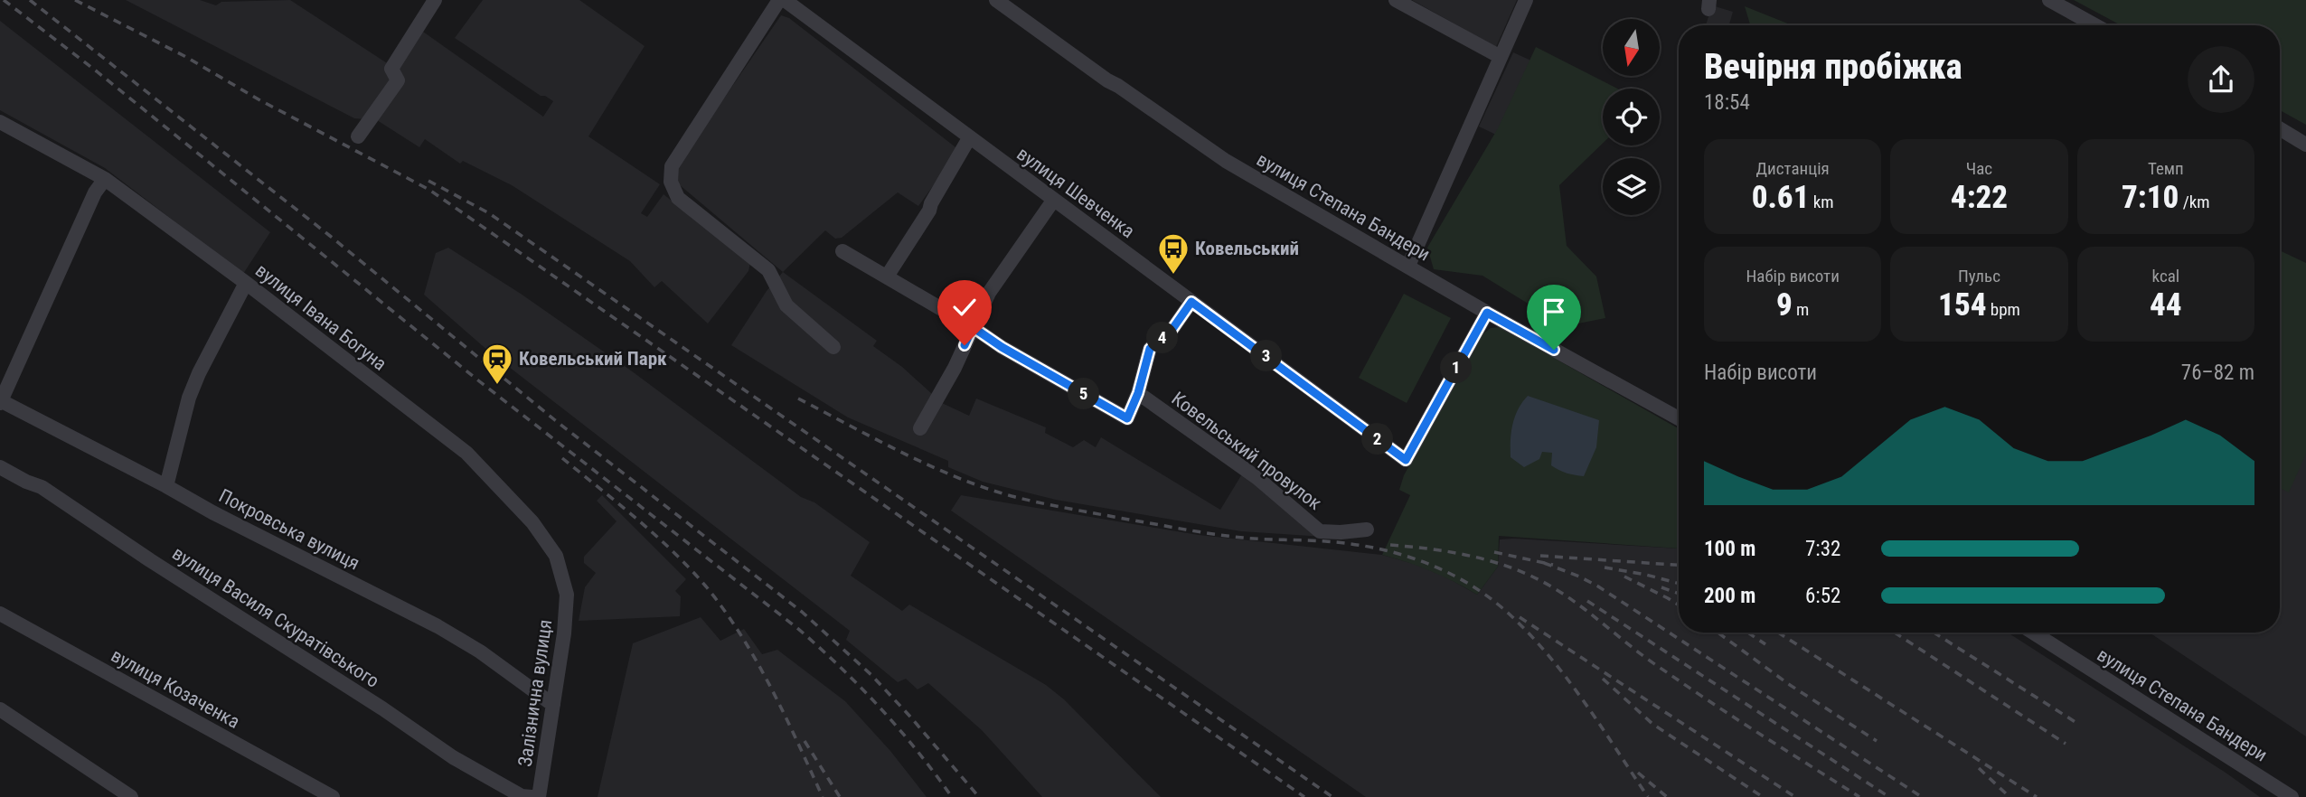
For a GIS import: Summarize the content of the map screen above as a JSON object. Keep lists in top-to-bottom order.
{
  "streets": {
    "street": [
      "вулиця Шевченка",
      "вулиця Степана Бандери",
      "вулиця Івана Богуна",
      "Ковельський провулок",
      "Покровська вулиця",
      "вулиця Василя Скуратівського",
      "вулиця Козаченка",
      "Залізнична вулиця"
    ]
  },
  "crossings": [
    ["вулиця Шевченка", "вулиця Степана Бандери"],
    ["вулиця Івана Богуна", "Залізнична вулиця"],
    ["Покровська вулиця", "Залізнична вулиця"]
  ],
  "places": {
    "bus stop": ["Ковельський"],
    "station": ["Ковельський Парк"]
  },
  "north": "bottom",
  "page": {
    "heading": ["Вечірня пробіжка", "18:54"],
    "stats": [
      ["Дистанція", "0.61 km"],
      ["Час", "4:22"],
      ["Темп", "7:10 /km"],
      ["Набір висоти", "9 m"],
      ["Пульс", "154 bpm"],
      ["kcal", "44"]
    ],
    "pins": [
      "4",
      "3",
      "1",
      "5",
      "2"
    ],
    "chart": ["Набір висоти", "76–82 m"],
    "list": [
      {
        "name": "100 m",
        "note": "7:32"
      },
      {
        "name": "200 m",
        "note": "6:52"
      }
    ]
  }
}
